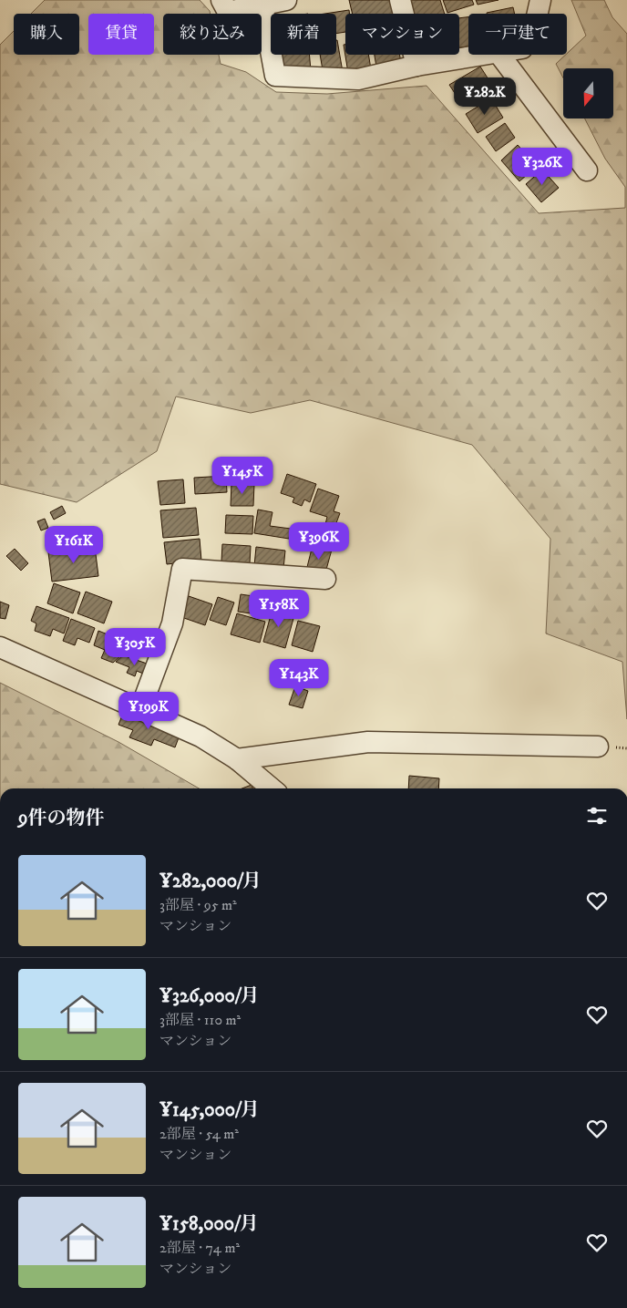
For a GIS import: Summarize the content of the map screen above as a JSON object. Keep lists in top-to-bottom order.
{
  "north": "bottom",
  "page": {
    "chip": [
      "購入",
      "賃貸",
      "絞り込み",
      "新着",
      "マンション",
      "一戸建て"
    ],
    "price": [
      "¥282K",
      "¥326K",
      "¥145K",
      "¥396K",
      "¥161K",
      "¥158K",
      "¥305K",
      "¥143K",
      "¥199K"
    ],
    "heading": "9件の物件",
    "list": [
      {
        "name": "¥282,000/月",
        "note": "3部屋 · 95 m² · マンション"
      },
      {
        "name": "¥326,000/月",
        "note": "3部屋 · 110 m² · マンション"
      },
      {
        "name": "¥145,000/月",
        "note": "2部屋 · 54 m² · マンション"
      },
      {
        "name": "¥158,000/月",
        "note": "2部屋 · 74 m² · マンション"
      }
    ]
  }
}
